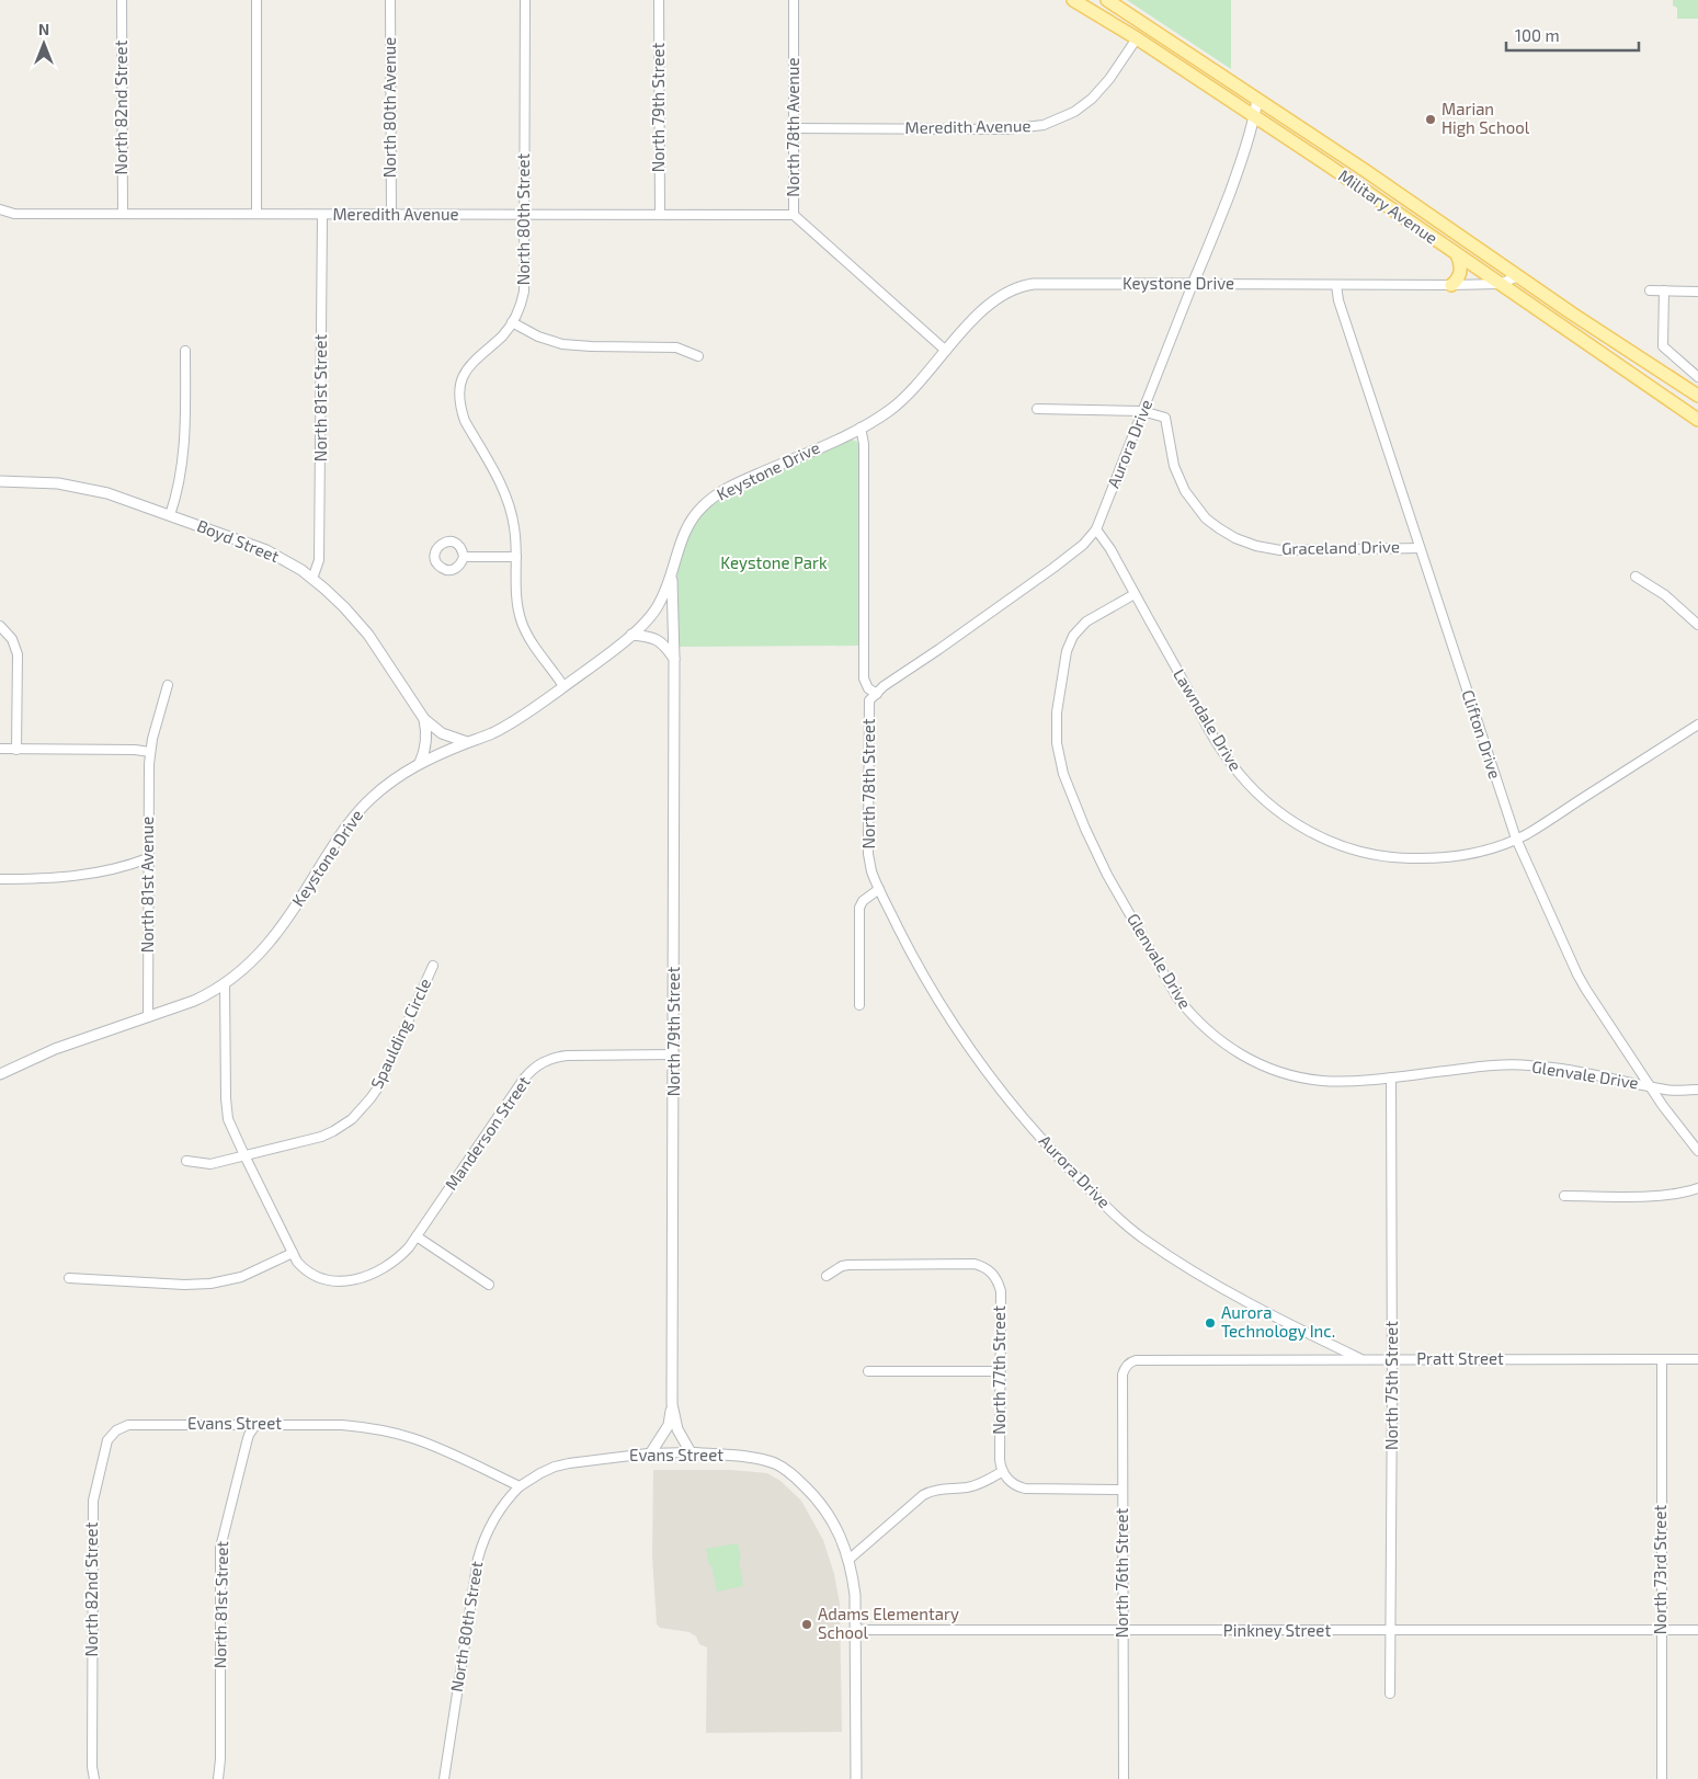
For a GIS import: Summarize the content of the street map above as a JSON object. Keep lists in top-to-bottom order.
{
  "streets": {
    "main road": ["Military Avenue"],
    "street": [
      "North 82nd Street",
      "North 80th Avenue",
      "North 79th Street",
      "North 78th Avenue",
      "Meredith Avenue",
      "North 80th Street",
      "Keystone Drive",
      "North 81st Street",
      "Aurora Drive",
      "Boyd Street",
      "Graceland Drive",
      "Lawndale Drive",
      "Clifton Drive",
      "North 78th Street",
      "North 81st Avenue",
      "Glenvale Drive",
      "Spaulding Circle",
      "Manderson Street",
      "Pratt Street",
      "North 77th Street",
      "North 75th Street",
      "Evans Street",
      "North 73rd Street",
      "North 76th Street",
      "Pinkney Street"
    ]
  },
  "crossings": [
    ["North 82nd Street", "Meredith Avenue"],
    ["North 82nd Street", "Evans Street"],
    ["North 80th Avenue", "Meredith Avenue"],
    ["North 79th Street", "Meredith Avenue"],
    ["North 79th Street", "Keystone Drive"],
    ["North 79th Street", "Manderson Street"],
    ["North 79th Street", "Evans Street"],
    ["North 78th Avenue", "Meredith Avenue"],
    ["North 78th Avenue", "Keystone Drive"],
    ["Meredith Avenue", "Military Avenue"],
    ["Meredith Avenue", "North 80th Street"],
    ["Meredith Avenue", "North 81st Street"],
    ["Military Avenue", "Keystone Drive"],
    ["Military Avenue", "Aurora Drive"],
    ["North 80th Street", "Keystone Drive"],
    ["North 80th Street", "Evans Street"],
    ["Keystone Drive", "Aurora Drive"],
    ["Keystone Drive", "Boyd Street"],
    ["Keystone Drive", "Clifton Drive"],
    ["Keystone Drive", "North 81st Avenue"],
    ["North 81st Street", "Boyd Street"],
    ["North 81st Street", "Evans Street"],
    ["Aurora Drive", "Graceland Drive"],
    ["Aurora Drive", "Lawndale Drive"],
    ["Aurora Drive", "North 78th Street"],
    ["Aurora Drive", "Pratt Street"],
    ["Graceland Drive", "Clifton Drive"],
    ["Lawndale Drive", "Clifton Drive"],
    ["Lawndale Drive", "Glenvale Drive"],
    ["Clifton Drive", "Glenvale Drive"],
    ["Glenvale Drive", "North 75th Street"],
    ["Pratt Street", "North 75th Street"],
    ["Pratt Street", "North 73rd Street"],
    ["Pratt Street", "North 76th Street"],
    ["North 75th Street", "Pinkney Street"],
    ["North 73rd Street", "Pinkney Street"],
    ["North 76th Street", "Pinkney Street"]
  ],
  "parks": ["Keystone Park"],
  "places": ["Marian High School", "Aurora Technology Inc.", "Adams Elementary School"],
  "scale_bar": "100 m",
  "north": "top"
}
